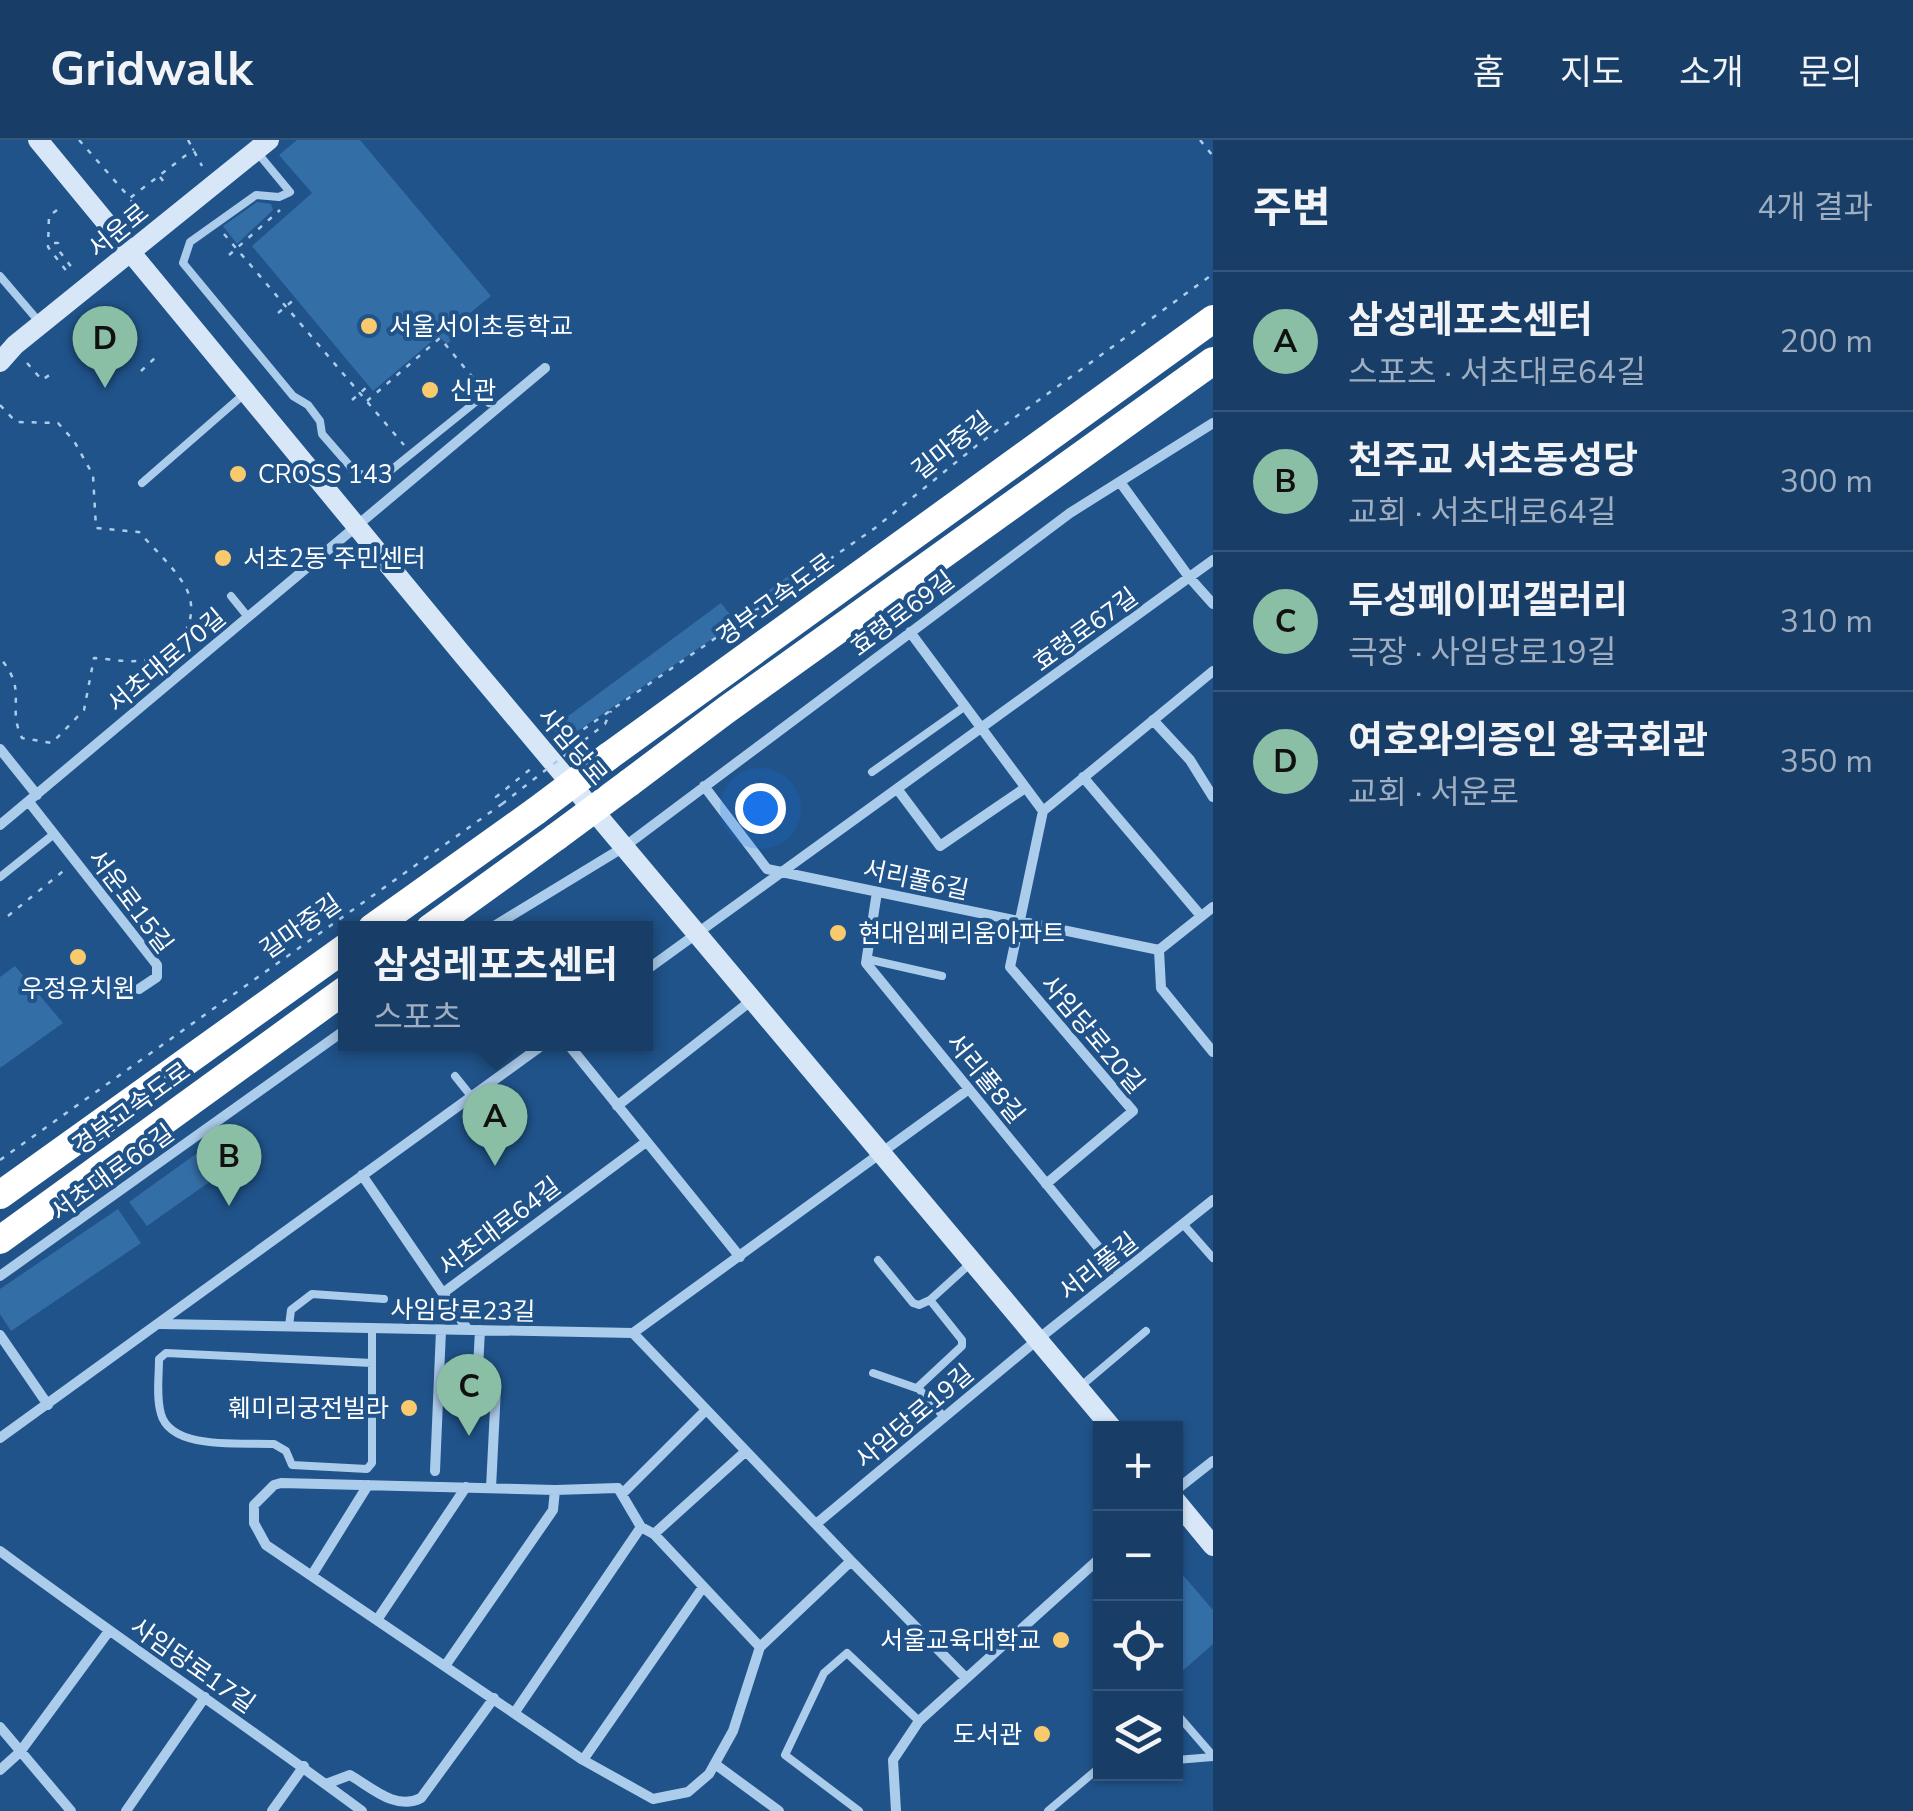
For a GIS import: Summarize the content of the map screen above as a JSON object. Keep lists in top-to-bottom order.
{
  "streets": {
    "highway": ["경부고속도로"],
    "main road": ["서운로", "사임당로"],
    "street": [
      "효령로69길",
      "효령로67길",
      "서초대로70길",
      "서리풀6길",
      "서운로15길",
      "사임당로20길",
      "서리풀8길",
      "서초대로66길",
      "서초대로64길",
      "서리풀길",
      "사임당로23길",
      "사임당로19길",
      "사임당로17길"
    ],
    "path": ["길마중길"]
  },
  "crossings": [
    ["서운로", "사임당로"],
    ["효령로69길", "사임당로"],
    ["효령로69길", "서리풀6길"],
    ["효령로67길", "사임당로"],
    ["효령로67길", "서리풀6길"],
    ["서초대로70길", "사임당로"],
    ["서초대로70길", "서운로15길"],
    ["사임당로", "서리풀길"],
    ["사임당로", "사임당로19길"],
    ["서리풀6길", "사임당로20길"],
    ["사임당로20길", "서리풀8길"],
    ["서리풀8길", "서리풀길"],
    ["서리풀길", "사임당로19길"]
  ],
  "places": [
    "서울서이초등학교",
    "신관",
    "CROSS 143",
    "서초2동 주민센터",
    "현대임페리움아파트",
    "우정유치원",
    "훼미리궁전빌라",
    "서울교육대학교",
    "도서관"
  ],
  "page": {
    "header": "Gridwalk",
    "nav": [
      "홈",
      "지도",
      "소개",
      "문의"
    ],
    "heading": ["주변", "4개 결과"],
    "list": [
      {
        "mark": "A",
        "name": "삼성레포츠센터",
        "note": "스포츠 · 서초대로64길",
        "value": "200 m"
      },
      {
        "mark": "B",
        "name": "천주교 서초동성당",
        "note": "교회 · 서초대로64길",
        "value": "300 m"
      },
      {
        "mark": "C",
        "name": "두성페이퍼갤러리",
        "note": "극장 · 사임당로19길",
        "value": "310 m"
      },
      {
        "mark": "D",
        "name": "여호와의증인 왕국회관",
        "note": "교회 · 서운로",
        "value": "350 m"
      }
    ],
    "pins": [
      "D",
      "A",
      "B",
      "C"
    ],
    "popup": ["삼성레포츠센터", "스포츠"],
    "map_buttons": ["+", "−"]
  }
}
